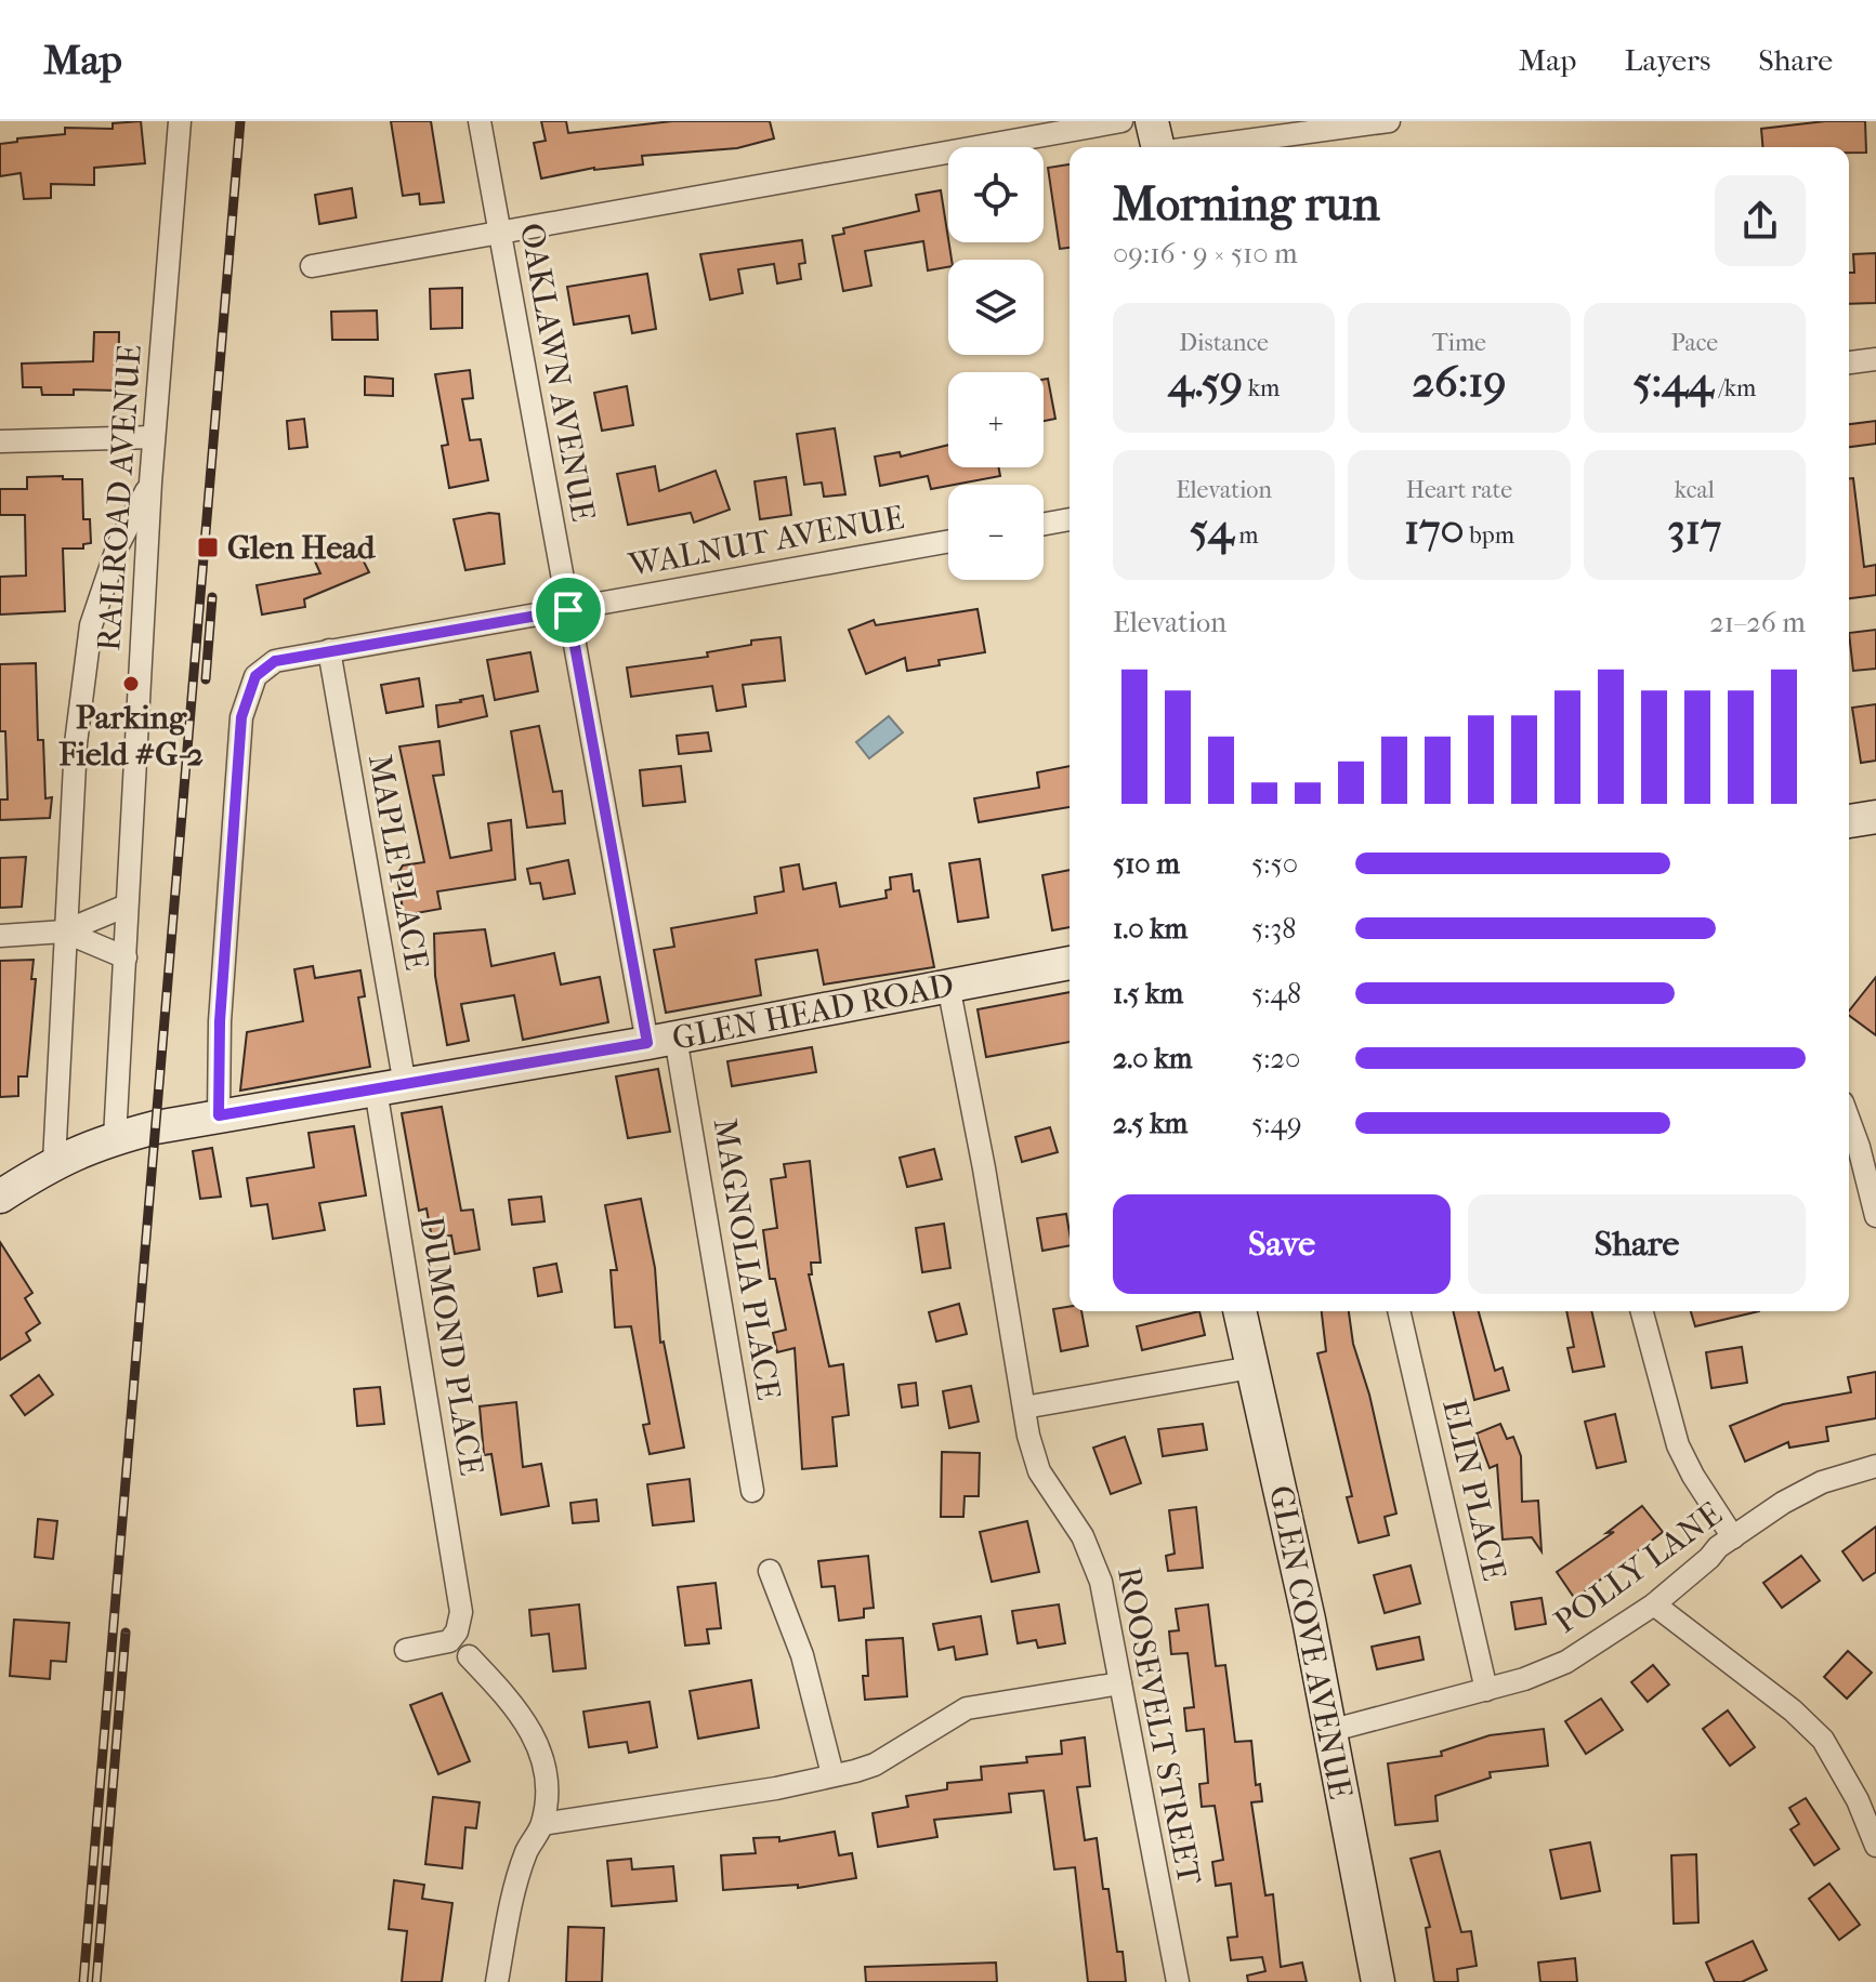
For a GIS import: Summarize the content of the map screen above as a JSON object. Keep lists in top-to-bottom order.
{
  "streets": {
    "main road": ["GLEN HEAD ROAD", "GLEN COVE AVENUE"],
    "street": [
      "OAKLAWN AVENUE",
      "RAILROAD AVENUE",
      "WALNUT AVENUE",
      "MAPLE PLACE",
      "MAGNOLIA PLACE",
      "DUMOND PLACE",
      "ELIN PLACE",
      "POLLY LANE",
      "ROOSEVELT STREET"
    ]
  },
  "crossings": [
    ["OAKLAWN AVENUE", "WALNUT AVENUE"],
    ["OAKLAWN AVENUE", "GLEN HEAD ROAD"],
    ["OAKLAWN AVENUE", "MAGNOLIA PLACE"],
    ["RAILROAD AVENUE", "GLEN HEAD ROAD"],
    ["WALNUT AVENUE", "MAPLE PLACE"],
    ["WALNUT AVENUE", "GLEN HEAD ROAD"],
    ["MAPLE PLACE", "GLEN HEAD ROAD"],
    ["MAPLE PLACE", "DUMOND PLACE"],
    ["GLEN HEAD ROAD", "MAGNOLIA PLACE"],
    ["GLEN HEAD ROAD", "DUMOND PLACE"],
    ["GLEN HEAD ROAD", "ROOSEVELT STREET"],
    ["ELIN PLACE", "POLLY LANE"],
    ["POLLY LANE", "GLEN COVE AVENUE"]
  ],
  "places": {
    "transit": ["Glen Head"],
    "other": ["Parking Field #G-2"]
  },
  "page": {
    "header": "Map",
    "nav": ["Map", "Layers", "Share"],
    "map_buttons": ["+", "−"],
    "heading": ["Morning run", "09:16 · 9 × 510 m"],
    "stats": [
      ["Distance", "4.59 km"],
      ["Time", "26:19"],
      ["Pace", "5:44 /km"],
      ["Elevation", "54 m"],
      ["Heart rate", "170 bpm"],
      ["kcal", "317"]
    ],
    "chart": ["Elevation", "21–26 m"],
    "list": [
      {
        "name": "510 m",
        "note": "5:50"
      },
      {
        "name": "1.0 km",
        "note": "5:38"
      },
      {
        "name": "1.5 km",
        "note": "5:48"
      },
      {
        "name": "2.0 km",
        "note": "5:20"
      },
      {
        "name": "2.5 km",
        "note": "5:49"
      }
    ],
    "buttons": ["Save", "Share"]
  }
}
